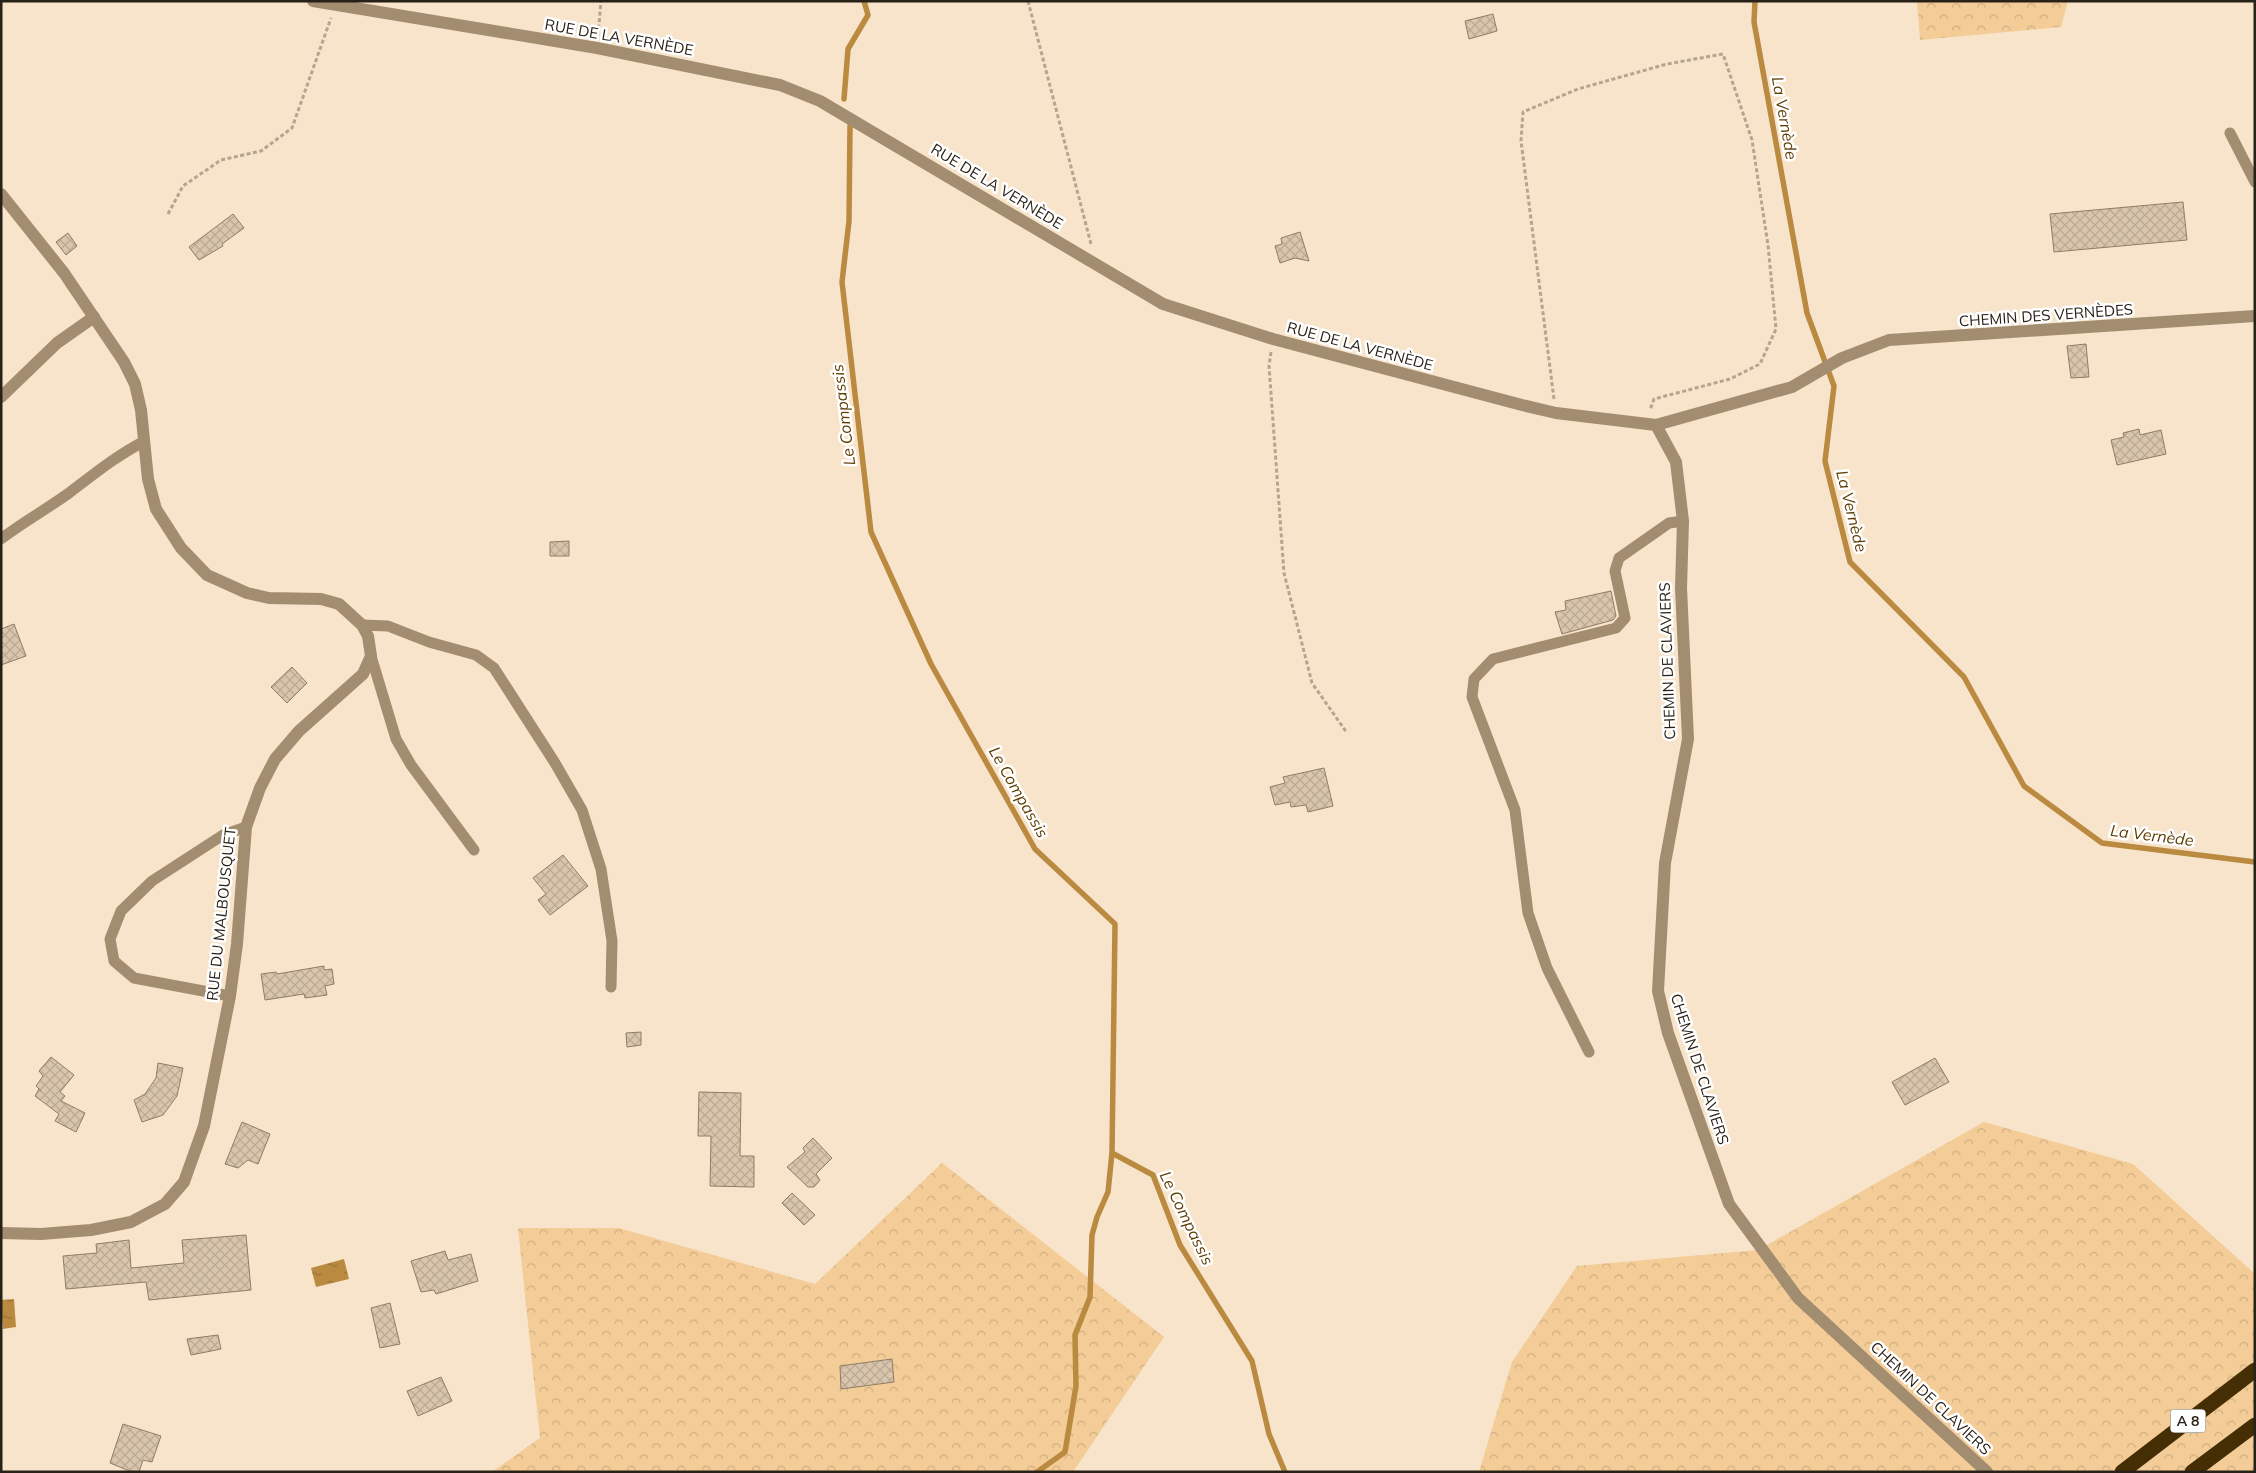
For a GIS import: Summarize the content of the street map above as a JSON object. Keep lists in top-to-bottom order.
{
  "streets": {
    "highway": ["A 8"],
    "street": [
      "RUE DE LA VERNÈDE",
      "CHEMIN DES VERNÈDES",
      "CHEMIN DE CLAVIERS",
      "RUE DU MALBOUSQUET"
    ]
  },
  "crossings": [
    ["RUE DE LA VERNÈDE", "CHEMIN DES VERNÈDES"],
    ["RUE DE LA VERNÈDE", "CHEMIN DE CLAVIERS"],
    ["CHEMIN DES VERNÈDES", "CHEMIN DE CLAVIERS"]
  ],
  "water": ["La Vernède", "Le Compassis"]
}
